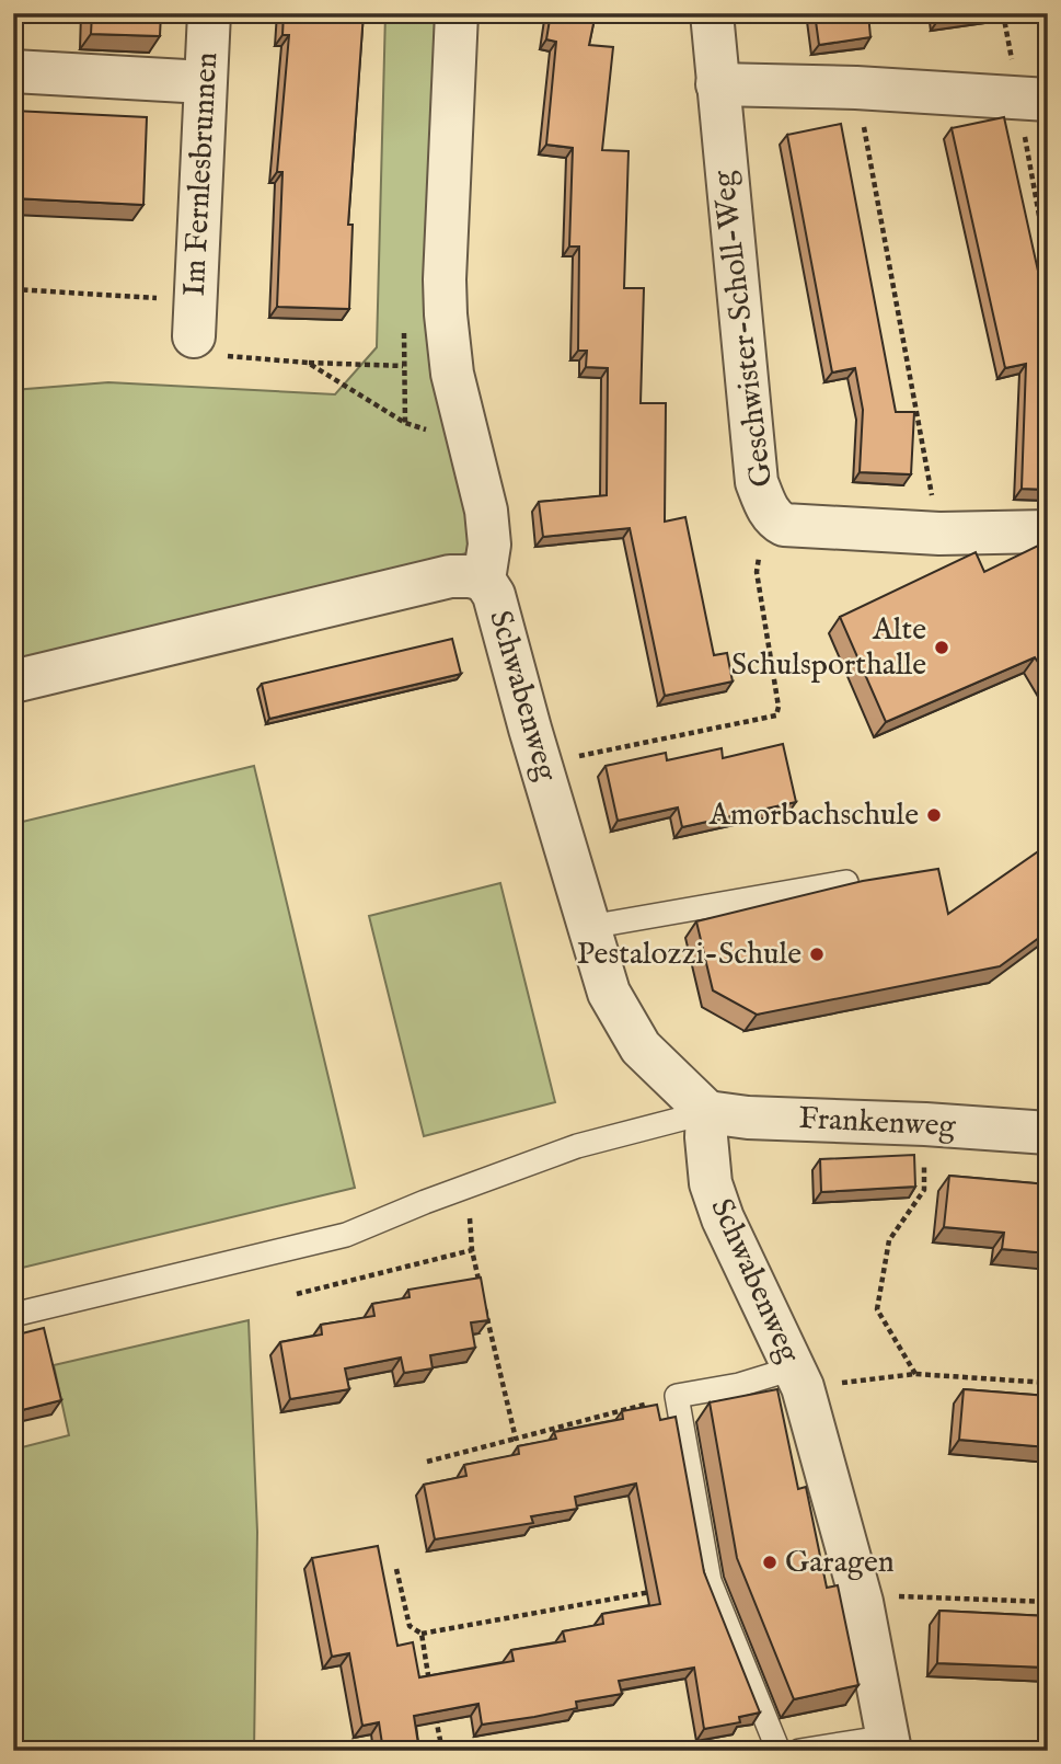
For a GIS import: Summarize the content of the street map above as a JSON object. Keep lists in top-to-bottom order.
{
  "streets": {
    "street": [
      "Im Fernlesbrunnen",
      "Geschwister-Scholl-Weg",
      "Schwabenweg",
      "Frankenweg"
    ]
  },
  "crossings": [
    ["Geschwister-Scholl-Weg", "Schwabenweg"],
    ["Schwabenweg", "Frankenweg"]
  ],
  "places": [
    "Alte Schulsporthalle",
    "Amorbachschule",
    "Pestalozzi-Schule",
    "Garagen"
  ]
}
